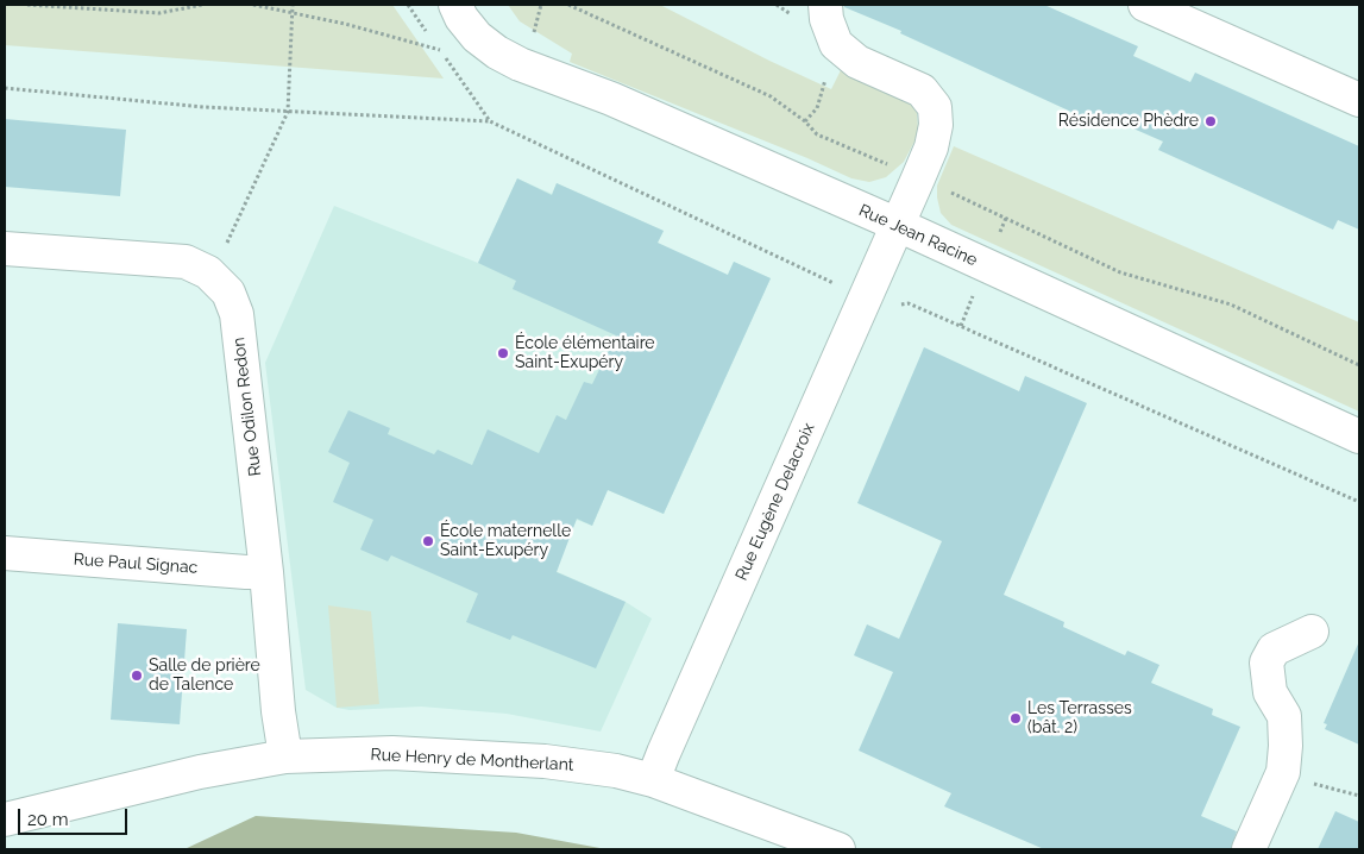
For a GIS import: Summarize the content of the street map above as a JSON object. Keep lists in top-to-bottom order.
{
  "streets": {
    "street": [
      "Rue Jean Racine",
      "Rue Odilon Redon",
      "Rue Eugène Delacroix",
      "Rue Paul Signac",
      "Rue Henry de Montherlant"
    ]
  },
  "crossings": [
    ["Rue Jean Racine", "Rue Eugène Delacroix"],
    ["Rue Odilon Redon", "Rue Paul Signac"],
    ["Rue Odilon Redon", "Rue Henry de Montherlant"],
    ["Rue Eugène Delacroix", "Rue Henry de Montherlant"]
  ],
  "places": [
    "Résidence Phèdre",
    "École élémentaire Saint-Exupéry",
    "École maternelle Saint-Exupéry",
    "Salle de prière de Talence",
    "Les Terrasses (bât. 2)"
  ],
  "scale_bar": "20 m"
}
